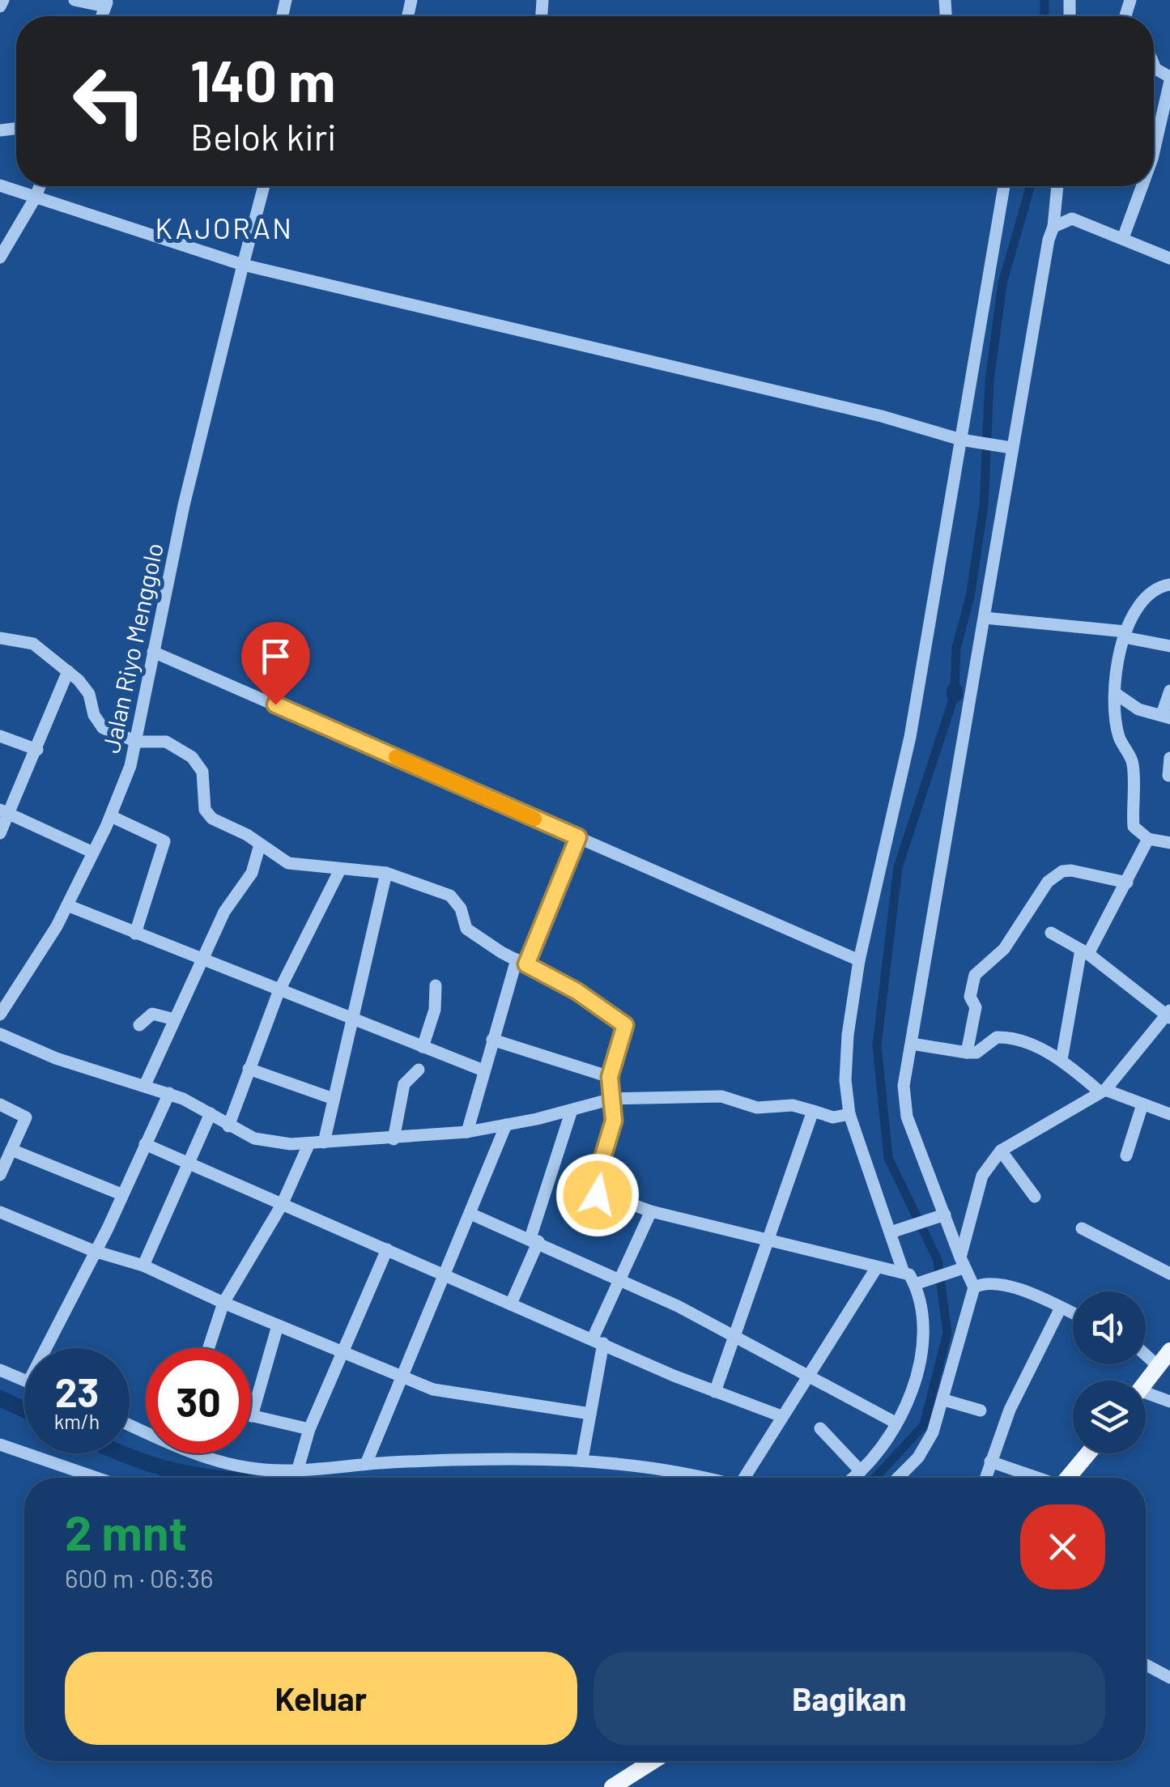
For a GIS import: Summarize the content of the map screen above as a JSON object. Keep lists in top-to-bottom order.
{
  "streets": {
    "street": ["Jalan Riyo Menggolo"]
  },
  "districts": ["KAJORAN"],
  "page": {
    "turn": ["140 m", "Belok kiri"],
    "speed": "23 km/h",
    "limit": "30",
    "heading": ["2 mnt", "600 m · 06:36"],
    "buttons": ["Keluar", "Bagikan"]
  }
}
